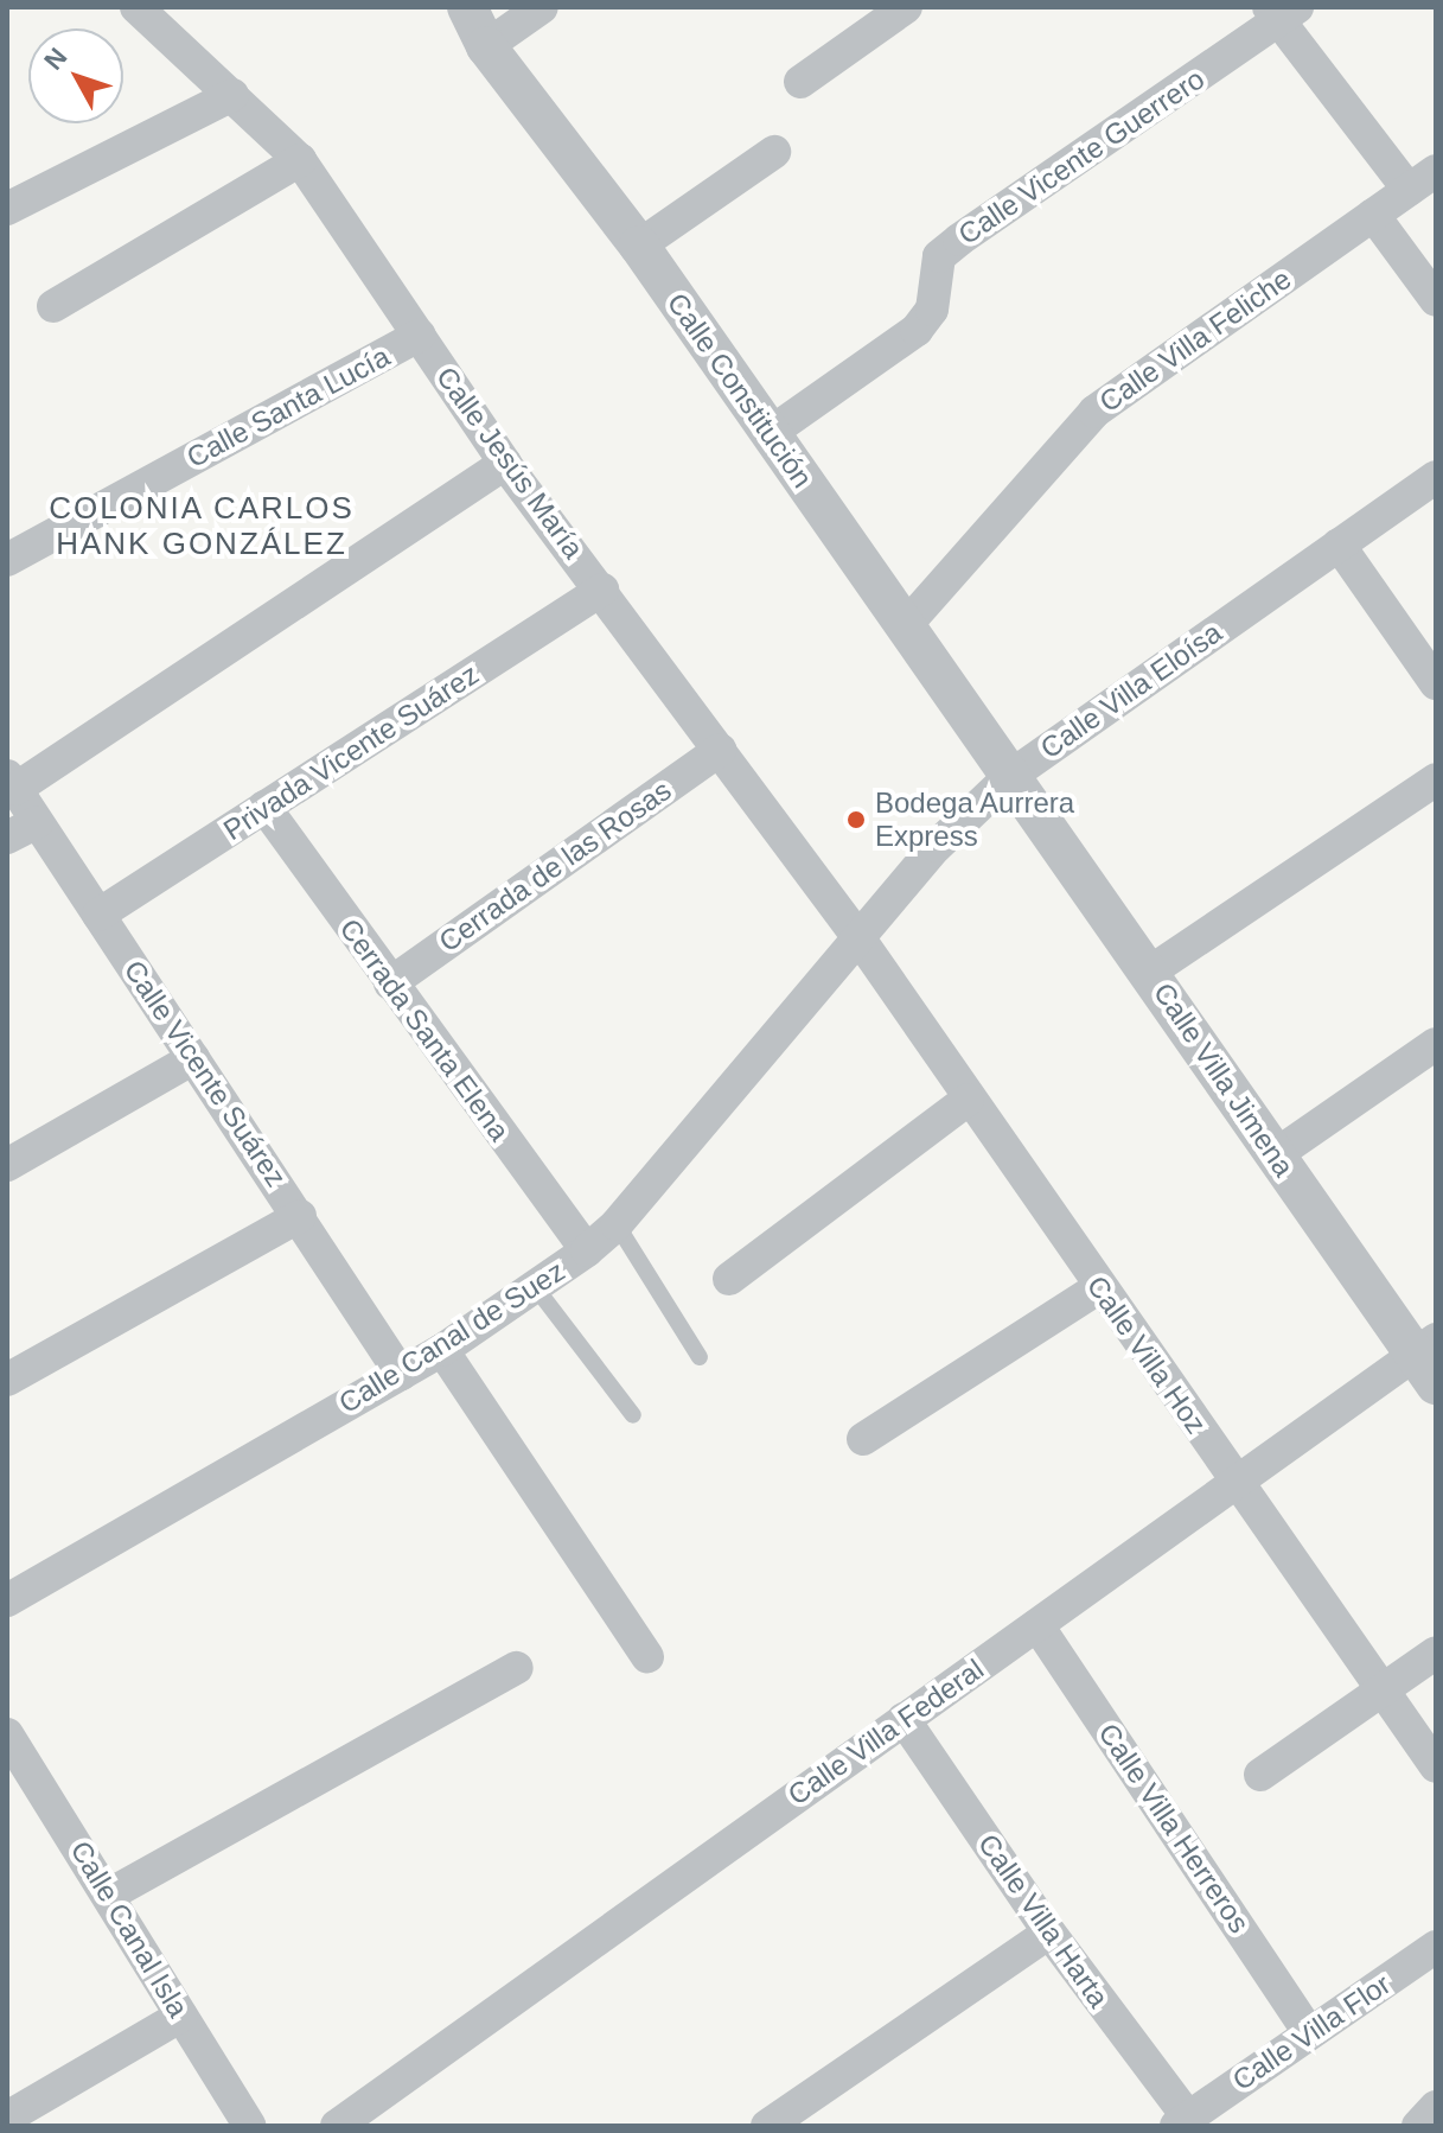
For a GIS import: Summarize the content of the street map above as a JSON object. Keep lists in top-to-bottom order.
{
  "streets": {
    "street": [
      "Calle Vicente Guerrero",
      "Calle Villa Feliche",
      "Calle Constitución",
      "Calle Santa Lucía",
      "Calle Jesús María",
      "Calle Villa Eloísa",
      "Privada Vicente Suárez",
      "Cerrada de las Rosas",
      "Cerrada Santa Elena",
      "Calle Vicente Suárez",
      "Calle Villa Jimena",
      "Calle Canal de Suez",
      "Calle Villa Hoz",
      "Calle Villa Federal",
      "Calle Villa Herreros",
      "Calle Villa Harta",
      "Calle Canal Isla",
      "Calle Villa Flor"
    ]
  },
  "crossings": [
    ["Calle Vicente Guerrero", "Calle Constitución"],
    ["Calle Villa Feliche", "Calle Constitución"],
    ["Calle Constitución", "Calle Villa Eloísa"],
    ["Calle Constitución", "Calle Villa Jimena"],
    ["Calle Santa Lucía", "Calle Jesús María"],
    ["Calle Jesús María", "Calle Villa Eloísa"],
    ["Calle Jesús María", "Privada Vicente Suárez"],
    ["Calle Jesús María", "Cerrada de las Rosas"],
    ["Calle Jesús María", "Calle Canal de Suez"],
    ["Calle Jesús María", "Calle Villa Hoz"],
    ["Calle Villa Eloísa", "Calle Villa Jimena"],
    ["Calle Villa Eloísa", "Calle Canal de Suez"],
    ["Calle Villa Eloísa", "Calle Villa Hoz"],
    ["Privada Vicente Suárez", "Cerrada Santa Elena"],
    ["Privada Vicente Suárez", "Calle Vicente Suárez"],
    ["Cerrada de las Rosas", "Cerrada Santa Elena"],
    ["Cerrada Santa Elena", "Calle Canal de Suez"],
    ["Calle Vicente Suárez", "Calle Canal de Suez"],
    ["Calle Villa Jimena", "Calle Villa Federal"],
    ["Calle Canal de Suez", "Calle Villa Hoz"],
    ["Calle Villa Hoz", "Calle Villa Federal"],
    ["Calle Villa Federal", "Calle Villa Herreros"],
    ["Calle Villa Federal", "Calle Villa Harta"],
    ["Calle Villa Herreros", "Calle Villa Flor"],
    ["Calle Villa Harta", "Calle Villa Flor"]
  ],
  "districts": ["COLONIA CARLOS HANK GONZÁLEZ"],
  "places": ["Bodega Aurrera Express"],
  "north": "top left"
}
